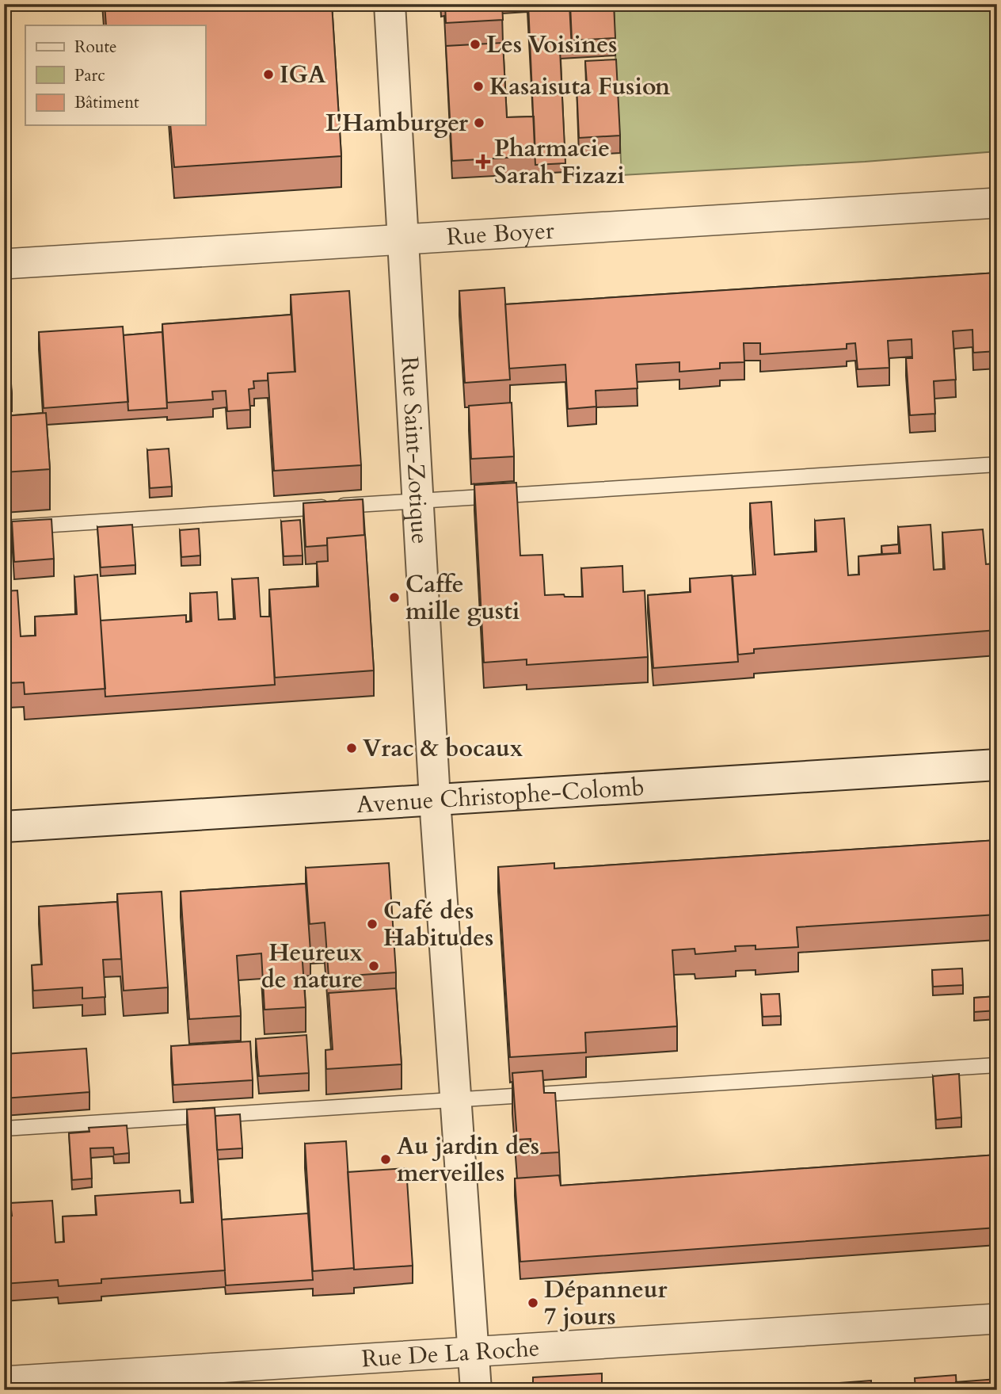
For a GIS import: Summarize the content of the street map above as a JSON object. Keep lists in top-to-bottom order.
{
  "streets": {
    "street": [
      "Rue Boyer",
      "Rue Saint-Zotique",
      "Avenue Christophe-Colomb",
      "Rue De La Roche"
    ]
  },
  "crossings": [
    ["Rue Boyer", "Rue Saint-Zotique"],
    ["Rue Saint-Zotique", "Avenue Christophe-Colomb"],
    ["Rue Saint-Zotique", "Rue De La Roche"]
  ],
  "places": {
    "other": [
      "Les Voisines",
      "IGA",
      "Kasaisuta Fusion",
      "L'Hamburger",
      "Caffe mille gusti",
      "Vrac & bocaux",
      "Café des Habitudes",
      "Heureux de nature",
      "Au jardin des merveilles",
      "Dépanneur 7 jours"
    ],
    "health": ["Pharmacie Sarah Fizazi"]
  },
  "legend": ["Route", "Parc", "Bâtiment"]
}
